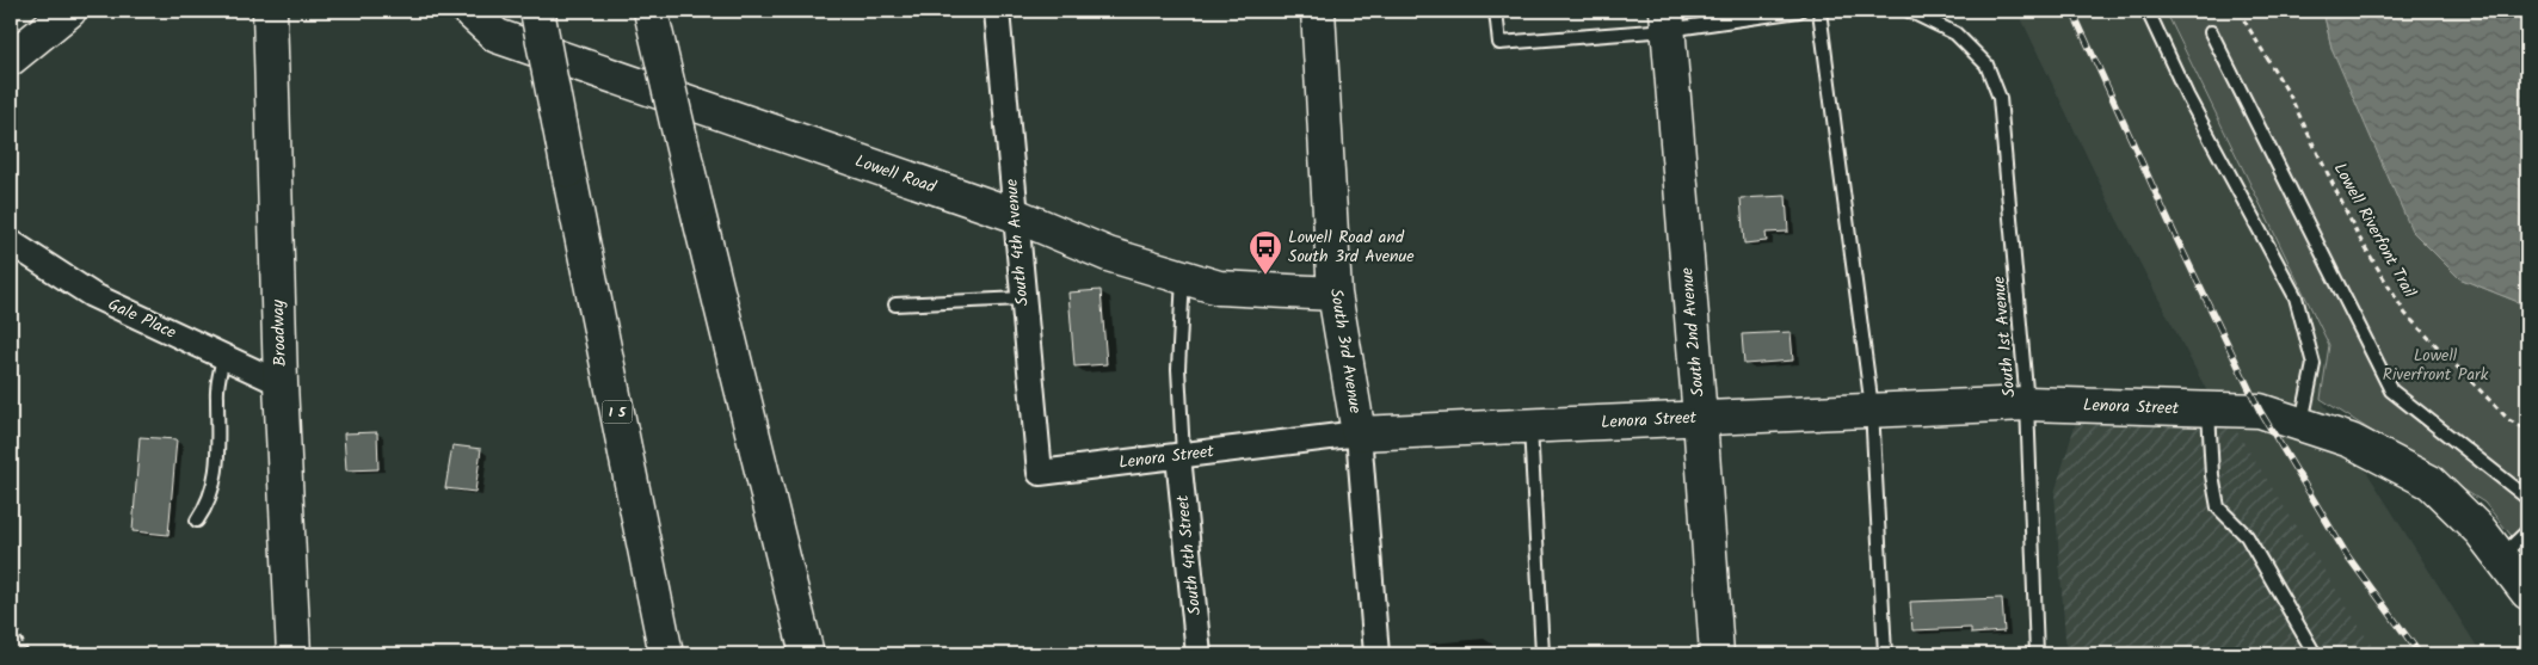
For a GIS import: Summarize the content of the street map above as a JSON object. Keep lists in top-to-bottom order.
{
  "streets": {
    "main road": [
      "Lowell Road",
      "South 2nd Avenue",
      "Broadway",
      "South 3rd Avenue",
      "Lenora Street",
      "I 5"
    ],
    "street": ["South 4th Avenue", "Gale Place", "South 4th Street"],
    "lane": ["South 1st Avenue"],
    "path": ["Lowell Riverfont Trail"]
  },
  "crossings": [
    ["Lowell Road", "South 4th Avenue"],
    ["Lowell Road", "South 3rd Avenue"],
    ["South 4th Avenue", "Lenora Street"],
    ["Gale Place", "Broadway"],
    ["South 2nd Avenue", "Lenora Street"],
    ["South 1st Avenue", "Lenora Street"],
    ["South 3rd Avenue", "Lenora Street"],
    ["Lenora Street", "South 4th Street"]
  ],
  "parks": ["Lowell Riverfront Park"],
  "places": {
    "bus stop": ["Lowell Road and South 3rd Avenue"]
  }
}
